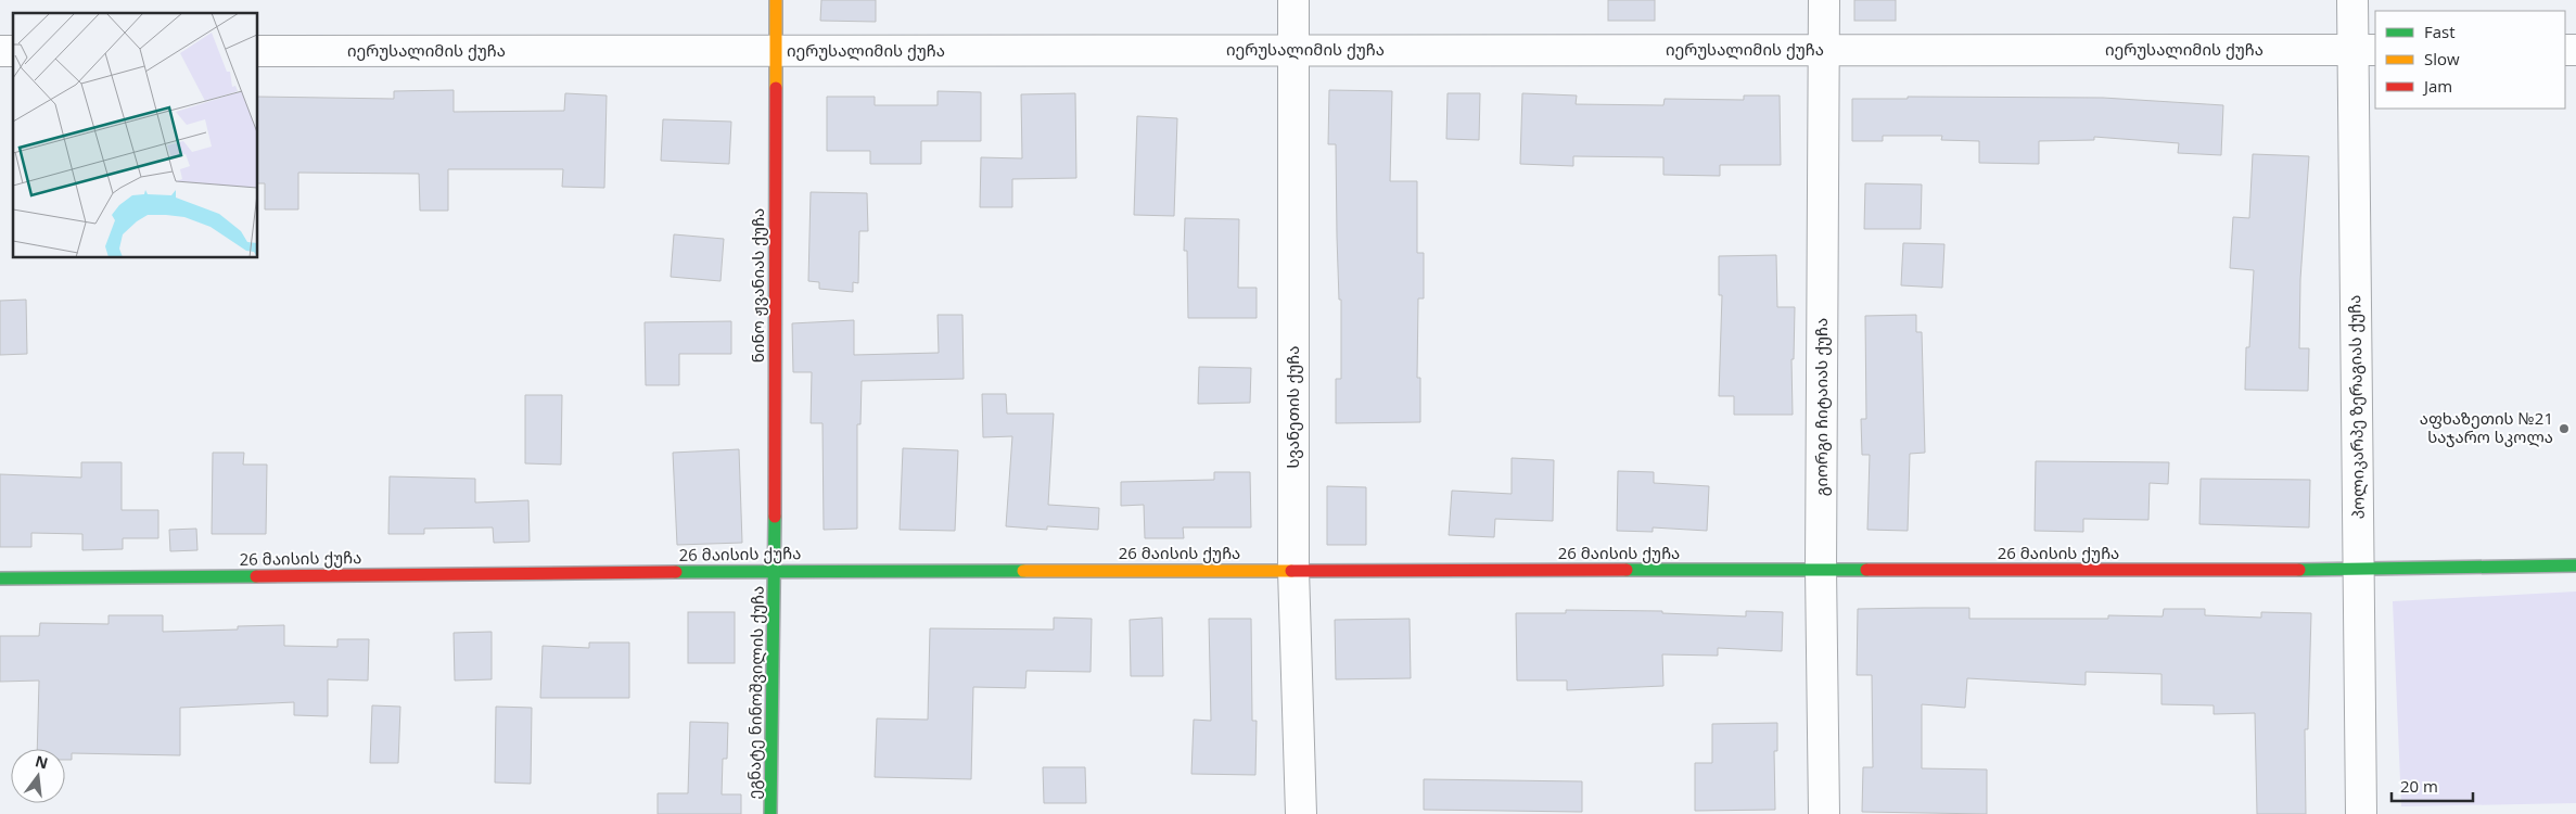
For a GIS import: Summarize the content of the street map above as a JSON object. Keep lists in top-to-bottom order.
{
  "streets": {
    "street": [
      "იერუსალიმის ქუჩა",
      "ნინო ჟვანიას ქუჩა",
      "სვანეთის ქუჩა",
      "გიორგი ჩიტაიას ქუჩა",
      "პოლიკარპე ზერაგიას ქუჩა",
      "26 მაისის ქუჩა",
      "ეგნატე ნინოშვილის ქუჩა"
    ]
  },
  "crossings": [
    ["იერუსალიმის ქუჩა", "ნინო ჟვანიას ქუჩა"],
    ["იერუსალიმის ქუჩა", "სვანეთის ქუჩა"],
    ["იერუსალიმის ქუჩა", "გიორგი ჩიტაიას ქუჩა"],
    ["იერუსალიმის ქუჩა", "პოლიკარპე ზერაგიას ქუჩა"],
    ["ნინო ჟვანიას ქუჩა", "26 მაისის ქუჩა"],
    ["ნინო ჟვანიას ქუჩა", "ეგნატე ნინოშვილის ქუჩა"],
    ["სვანეთის ქუჩა", "26 მაისის ქუჩა"],
    ["გიორგი ჩიტაიას ქუჩა", "26 მაისის ქუჩა"],
    ["პოლიკარპე ზერაგიას ქუჩა", "26 მაისის ქუჩა"],
    ["26 მაისის ქუჩა", "ეგნატე ნინოშვილის ქუჩა"]
  ],
  "places": ["აფხაზეთის №21 საჯარო სკოლა"],
  "legend": ["Fast", "Slow", "Jam"],
  "scale_bar": "20 m",
  "north": "top"
}
